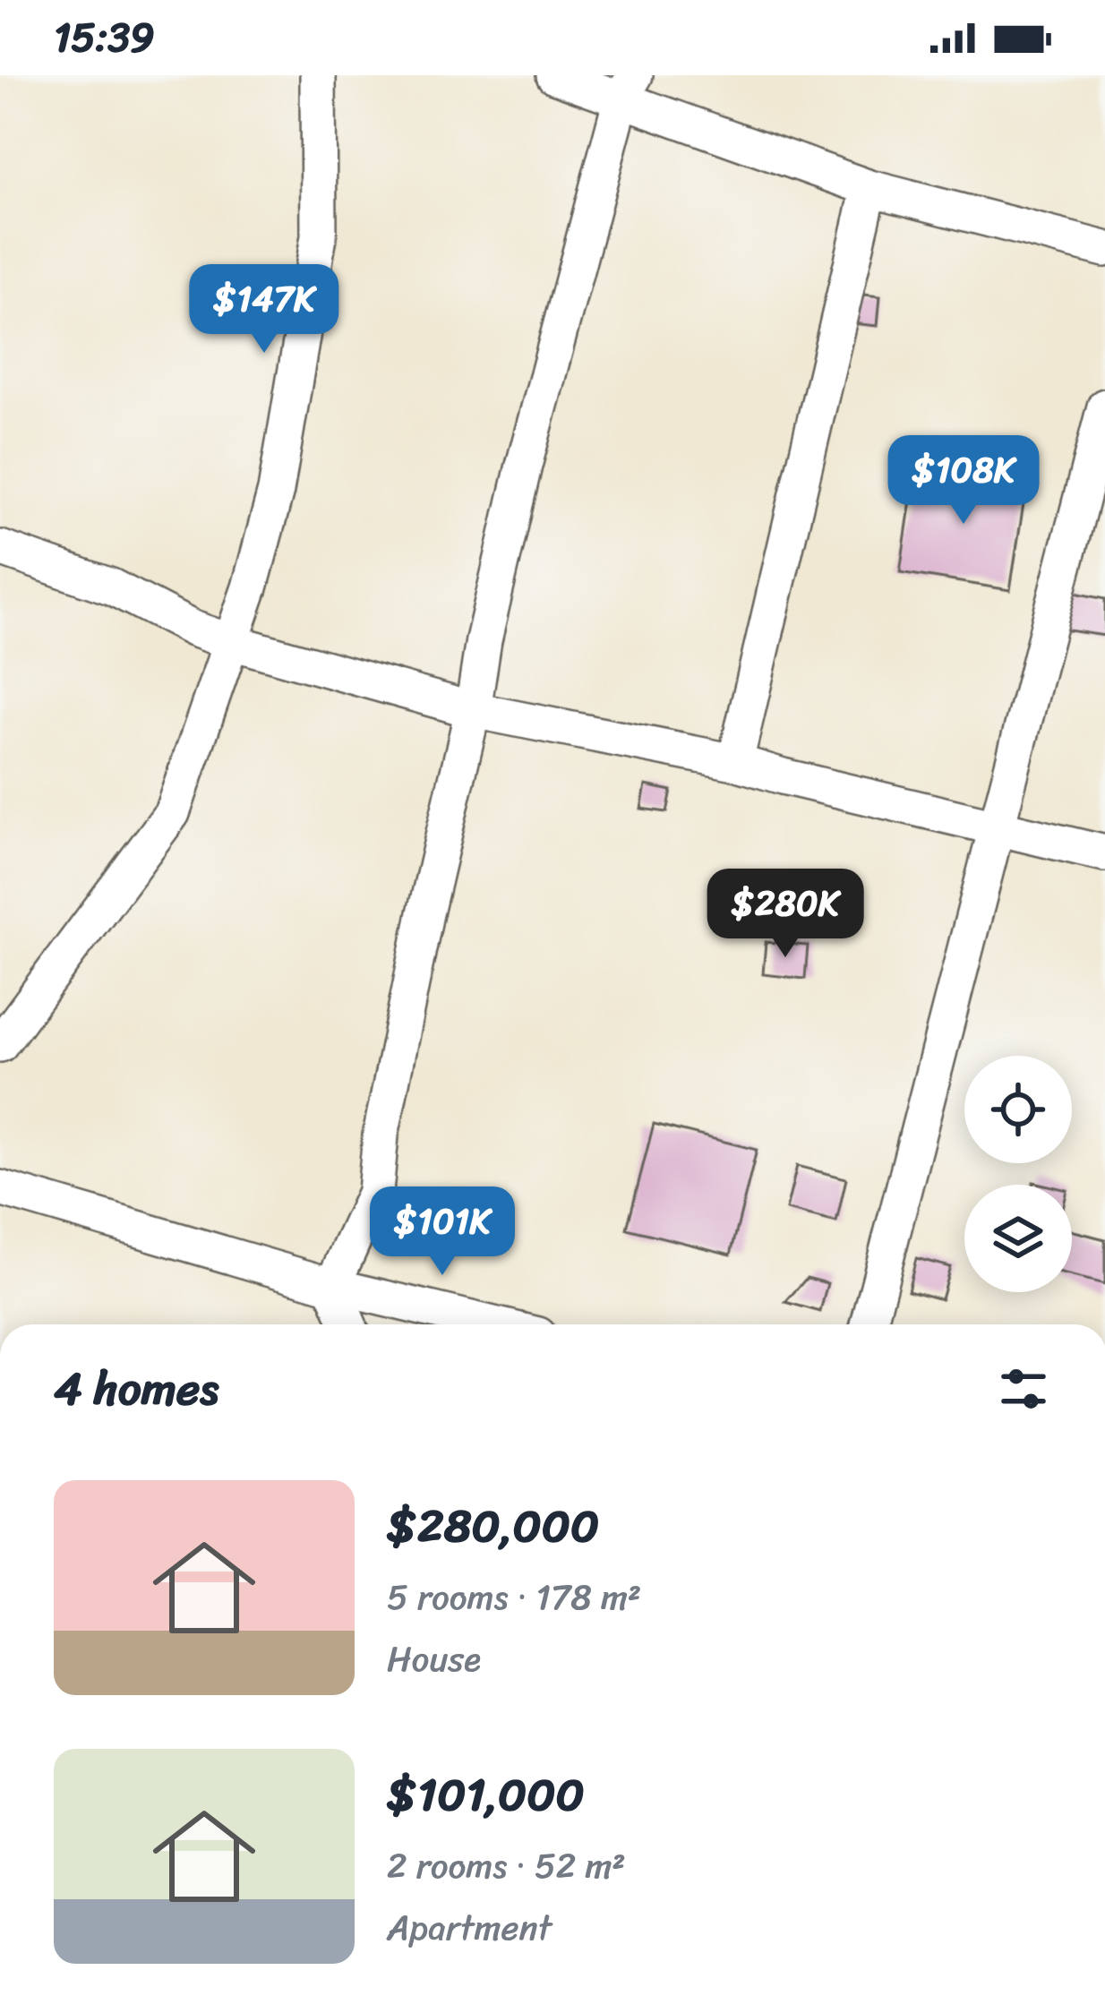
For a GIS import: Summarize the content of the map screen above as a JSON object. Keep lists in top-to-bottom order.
{
  "page": {
    "status": "15:39",
    "price": [
      "$147K",
      "$108K",
      "$280K",
      "$101K"
    ],
    "heading": "4 homes",
    "list": [
      {
        "name": "$280,000",
        "note": "5 rooms · 178 m² · House"
      },
      {
        "name": "$101,000",
        "note": "2 rooms · 52 m² · Apartment"
      }
    ]
  }
}
